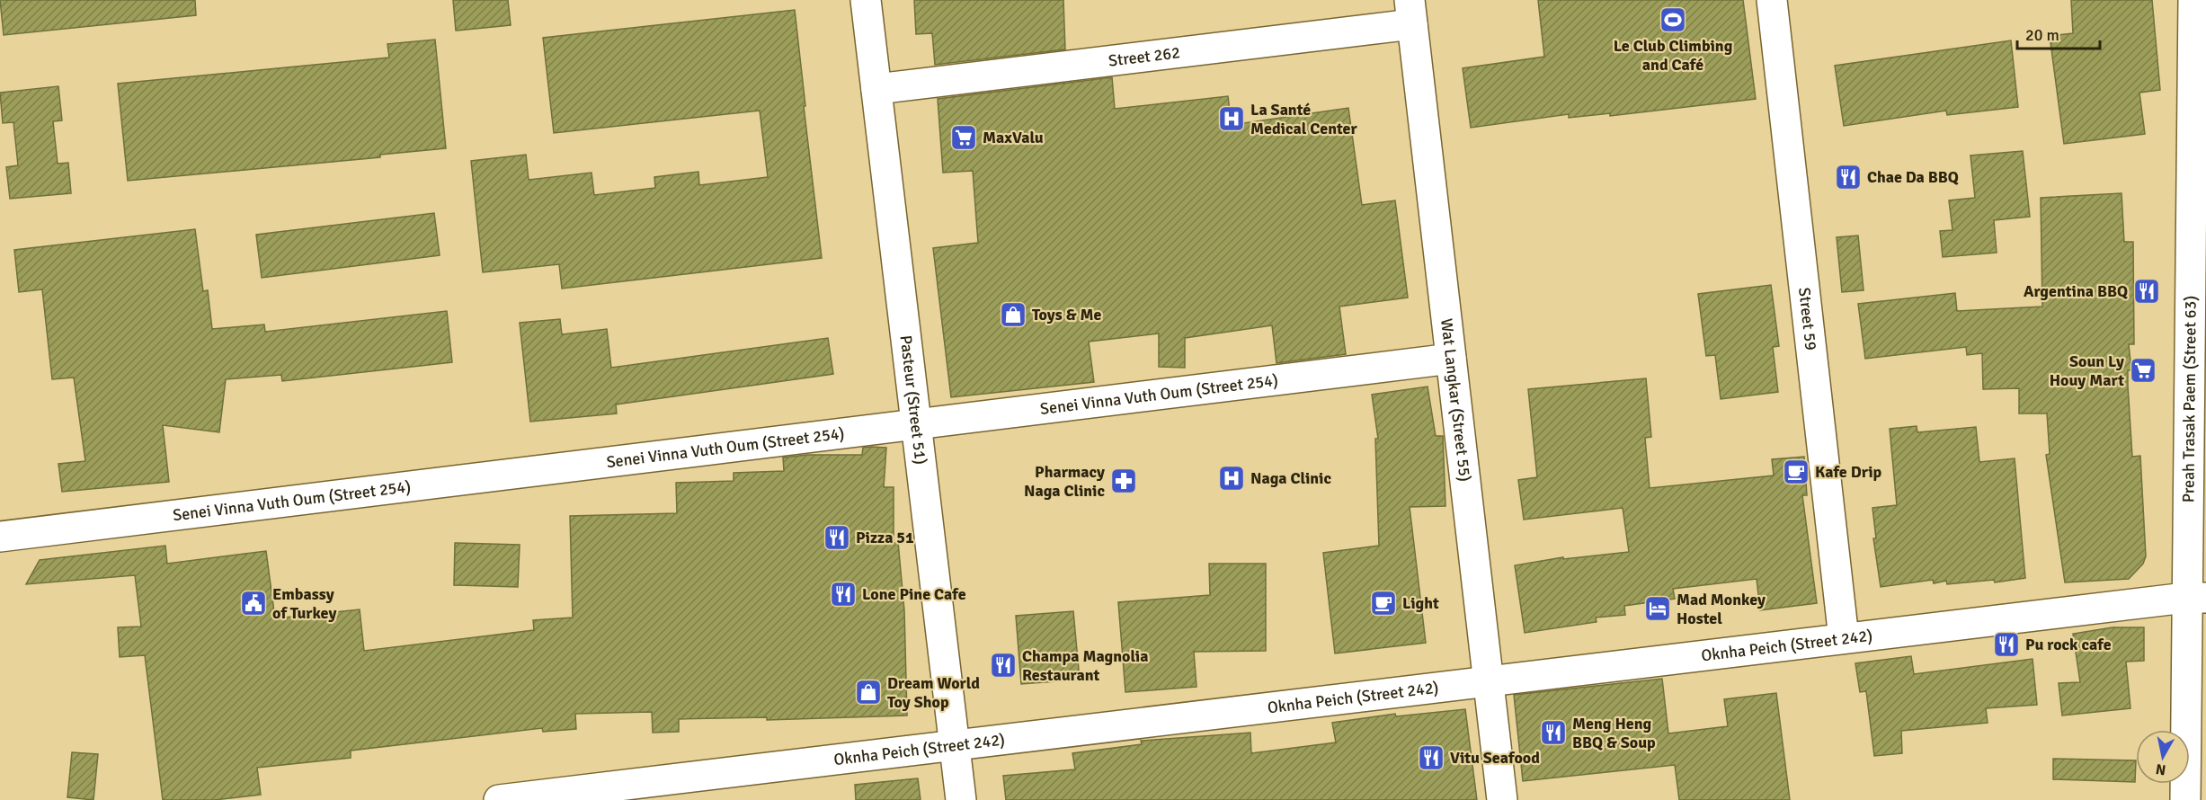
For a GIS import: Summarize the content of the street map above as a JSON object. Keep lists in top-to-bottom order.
{
  "streets": {
    "street": [
      "Street 262",
      "Street 59",
      "Senei Vinna Vuth Oum (Street 254)",
      "Pasteur (Street 51)",
      "Wat Langkar (Street 55)",
      "Preah Trasak Paem (Street 63)",
      "Oknha Peich (Street 242)"
    ]
  },
  "crossings": [
    ["Street 262", "Pasteur (Street 51)"],
    ["Street 262", "Wat Langkar (Street 55)"],
    ["Street 59", "Oknha Peich (Street 242)"],
    ["Senei Vinna Vuth Oum (Street 254)", "Pasteur (Street 51)"],
    ["Senei Vinna Vuth Oum (Street 254)", "Wat Langkar (Street 55)"],
    ["Pasteur (Street 51)", "Oknha Peich (Street 242)"],
    ["Wat Langkar (Street 55)", "Oknha Peich (Street 242)"],
    ["Preah Trasak Paem (Street 63)", "Oknha Peich (Street 242)"]
  ],
  "places": {
    "sports": ["Le Club Climbing and Café"],
    "hospital": ["La Santé Medical Center", "Naga Clinic"],
    "supermarket": ["MaxValu", "Soun Ly Houy Mart"],
    "restaurant": [
      "Chae Da BBQ",
      "Argentina BBQ",
      "Pizza 51",
      "Lone Pine Cafe",
      "Pu rock cafe",
      "Champa Magnolia Restaurant",
      "Meng Heng BBQ & Soup",
      "Vitu Seafood"
    ],
    "shop": ["Toys & Me", "Dream World Toy Shop"],
    "cafe": ["Kafe Drip", "Light"],
    "pharmacy": ["Pharmacy Naga Clinic"],
    "public building": ["Embassy of Turkey"],
    "hotel": ["Mad Monkey Hostel"]
  },
  "scale_bar": "20 m",
  "north": "bottom"
}
